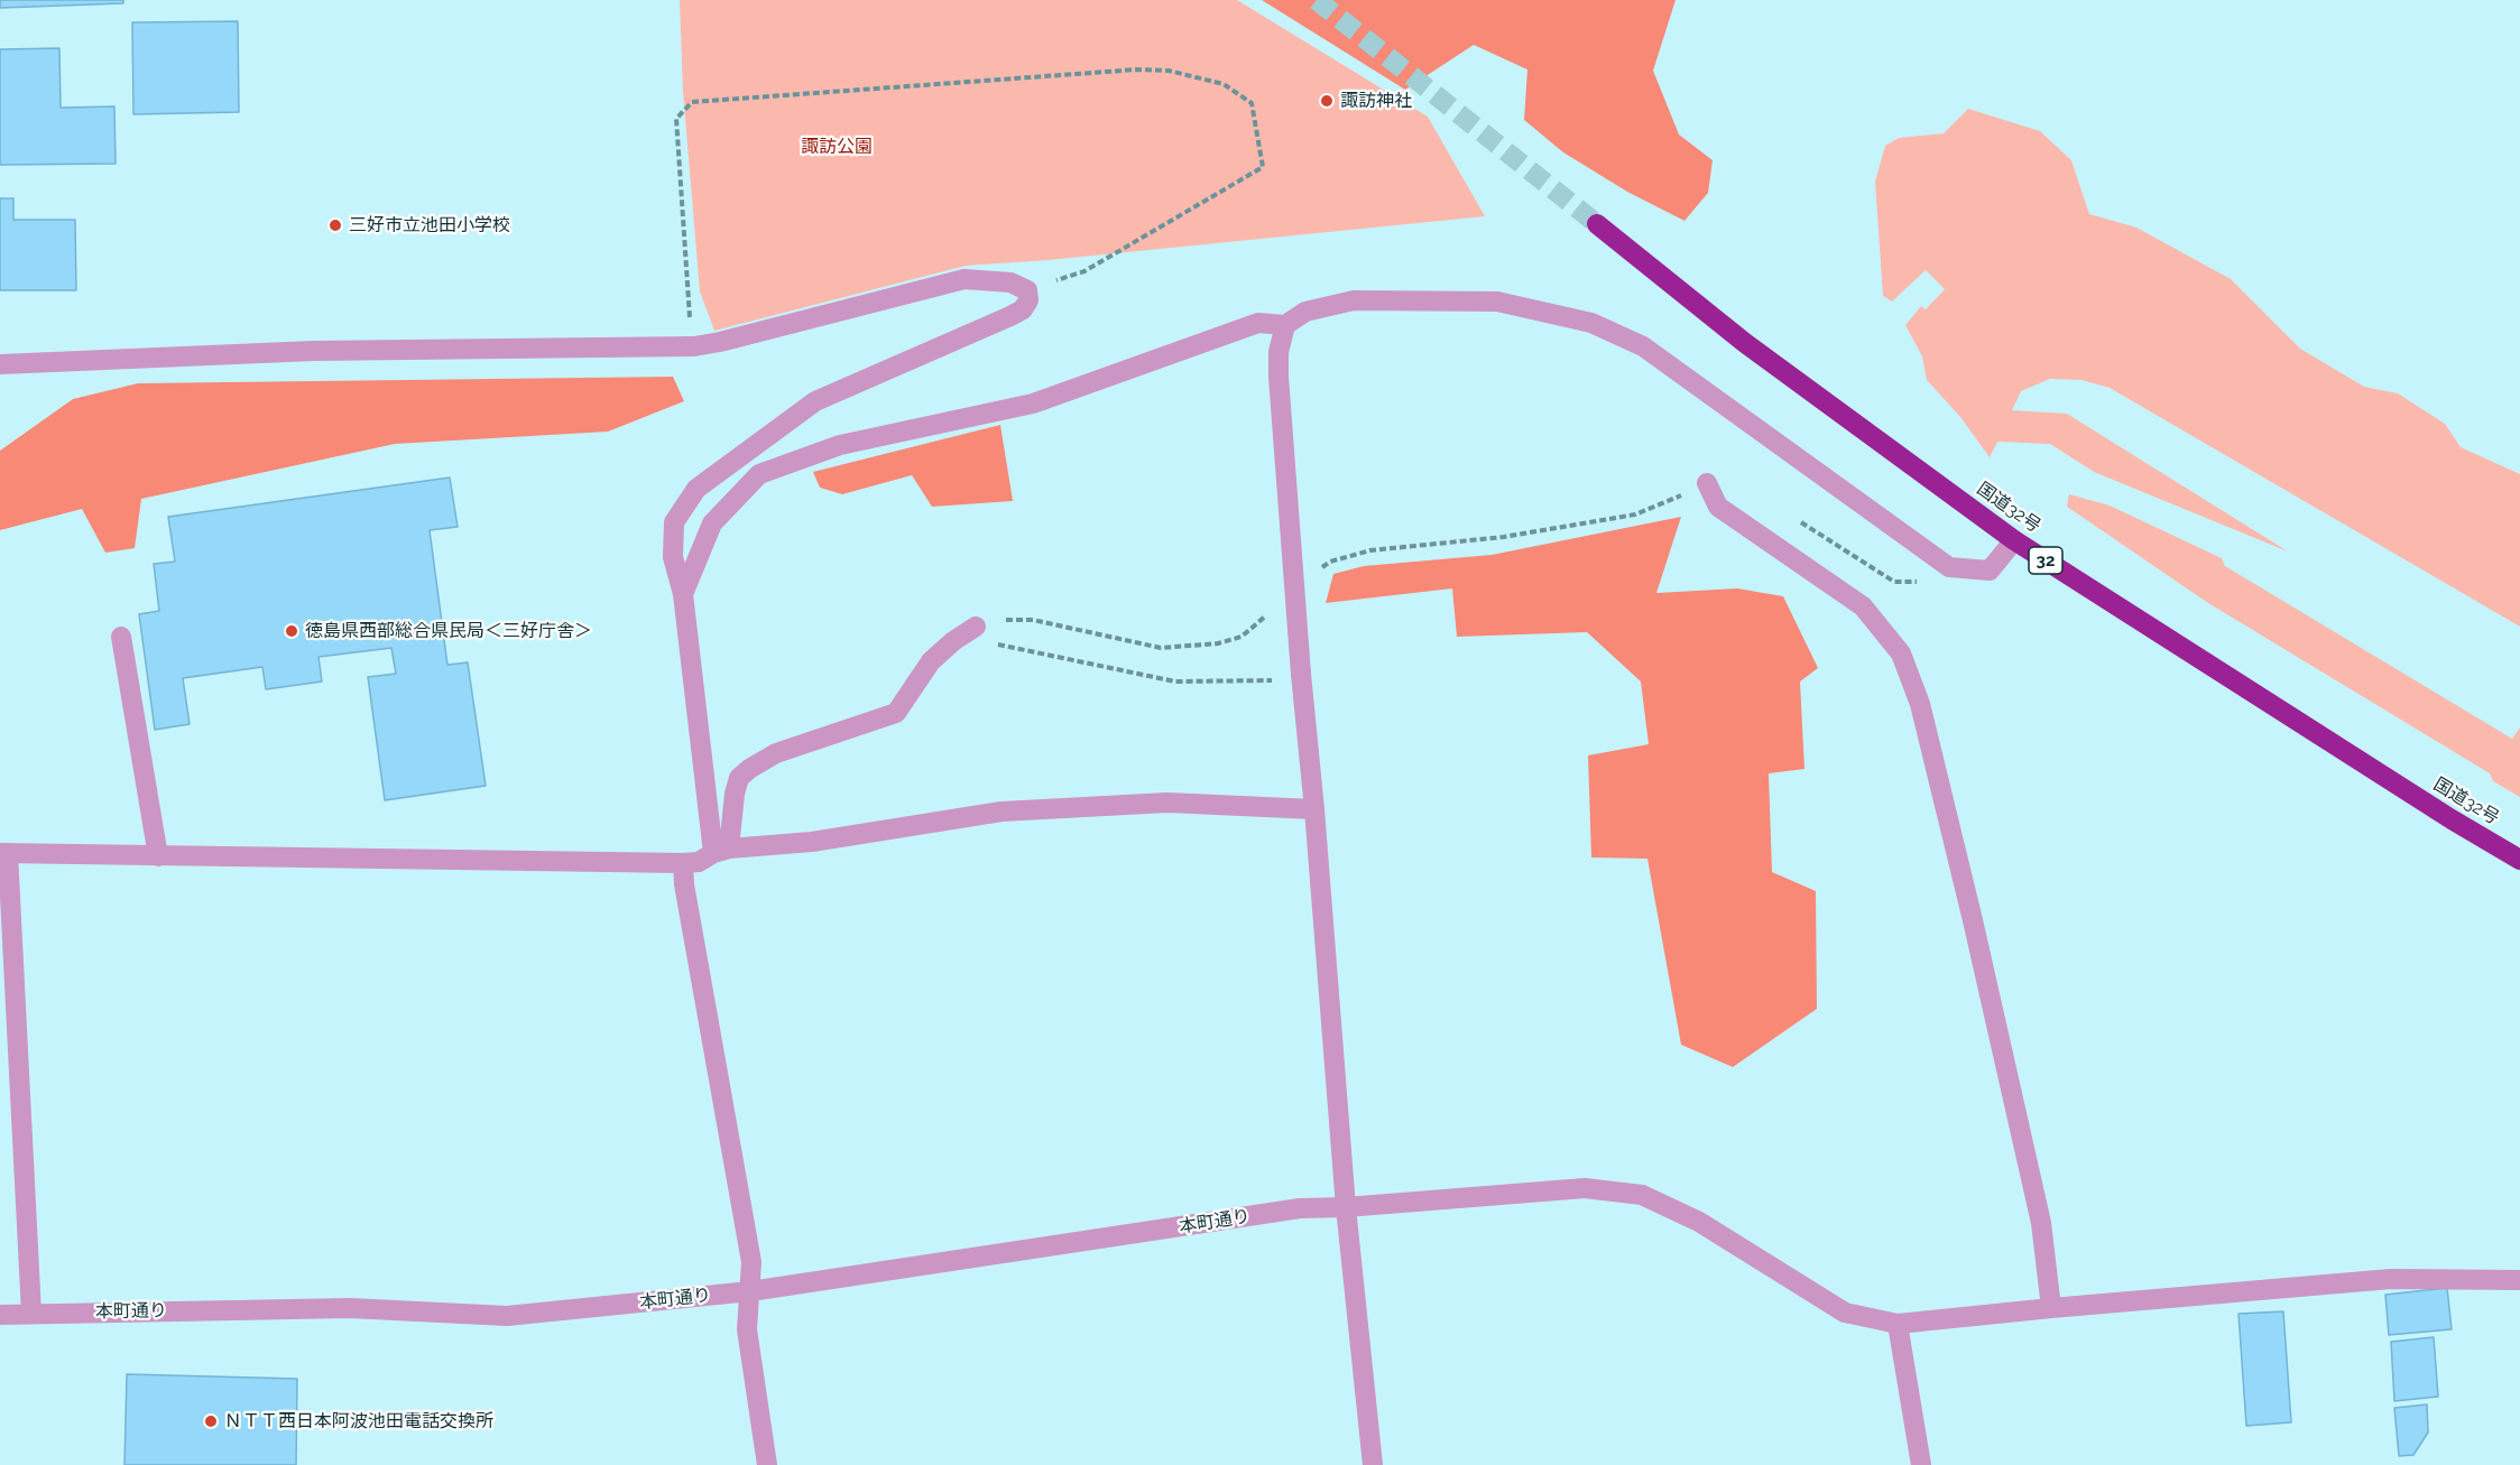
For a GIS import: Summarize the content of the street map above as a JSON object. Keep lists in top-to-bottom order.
{
  "streets": {
    "highway": ["国道32号", "32"],
    "street": ["本町通り"]
  },
  "parks": ["諏訪公園"],
  "places": [
    "諏訪神社",
    "三好市立池田小学校",
    "徳島県西部総合県民局＜三好庁舎＞",
    "ＮＴＴ西日本阿波池田電話交換所"
  ]
}
